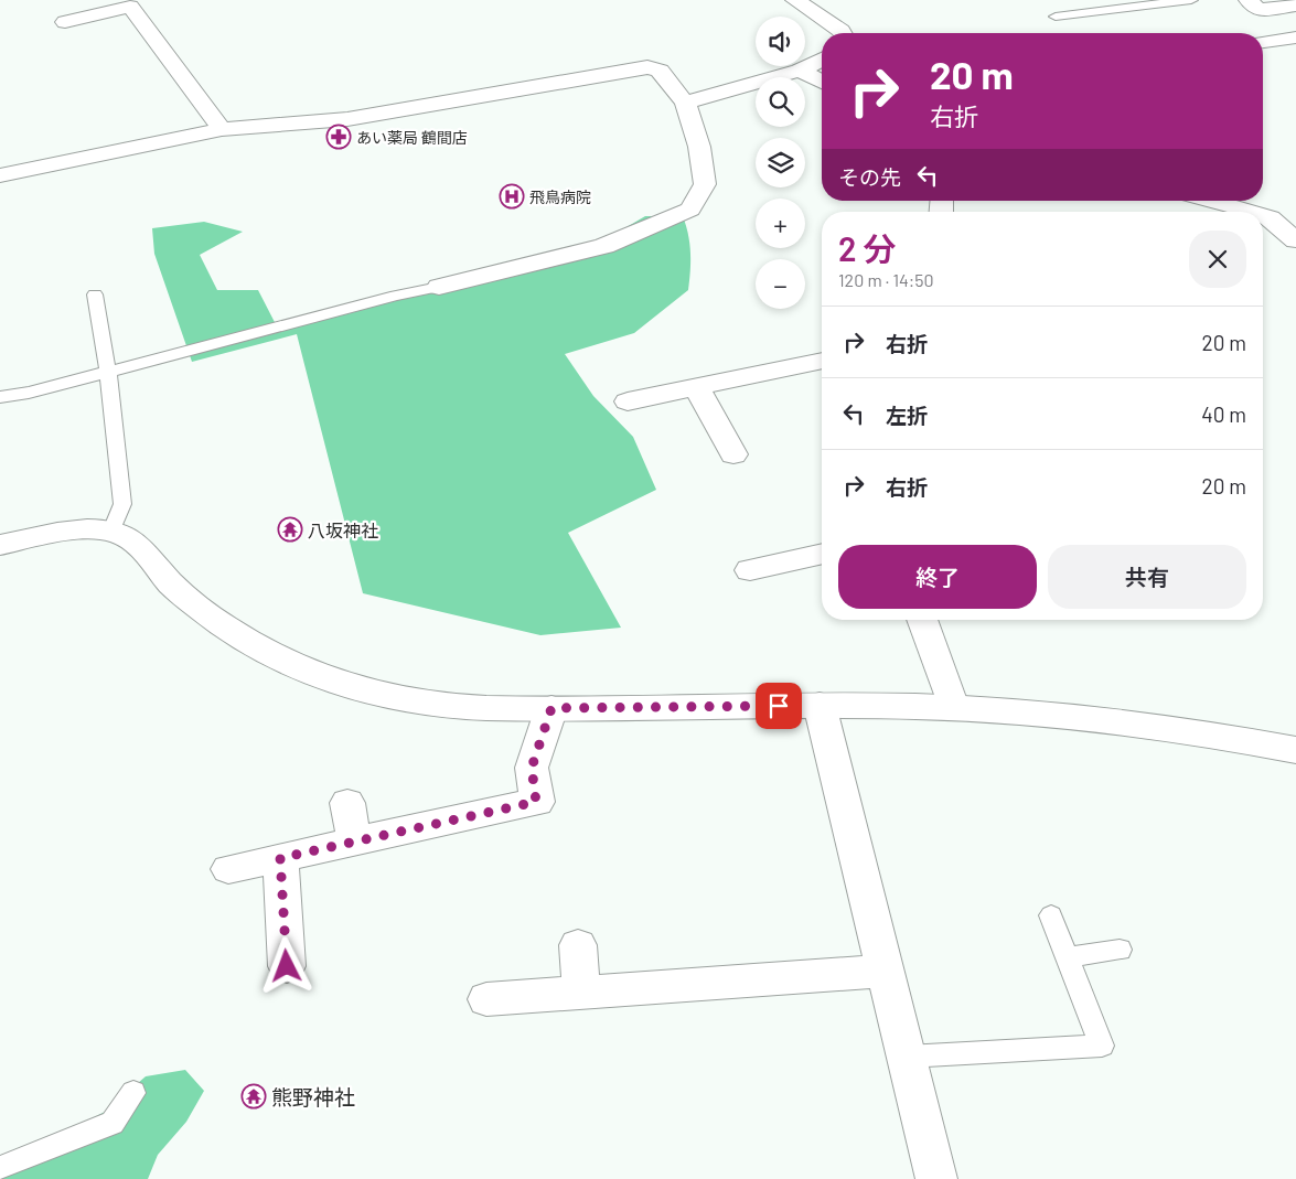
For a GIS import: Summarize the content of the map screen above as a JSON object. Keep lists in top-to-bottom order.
{
  "places": {
    "pharmacy": ["あい薬局 鶴間店"],
    "hospital": ["飛鳥病院"],
    "temple": ["八坂神社", "熊野神社"]
  },
  "page": {
    "map_buttons": ["+", "−"],
    "turn": ["20 m", "右折"],
    "then": "その先",
    "heading": ["2 分", "120 m · 14:50"],
    "list": [
      {
        "name": "右折",
        "value": "20 m"
      },
      {
        "name": "左折",
        "value": "40 m"
      },
      {
        "name": "右折",
        "value": "20 m"
      }
    ],
    "buttons": ["終了", "共有"]
  }
}
